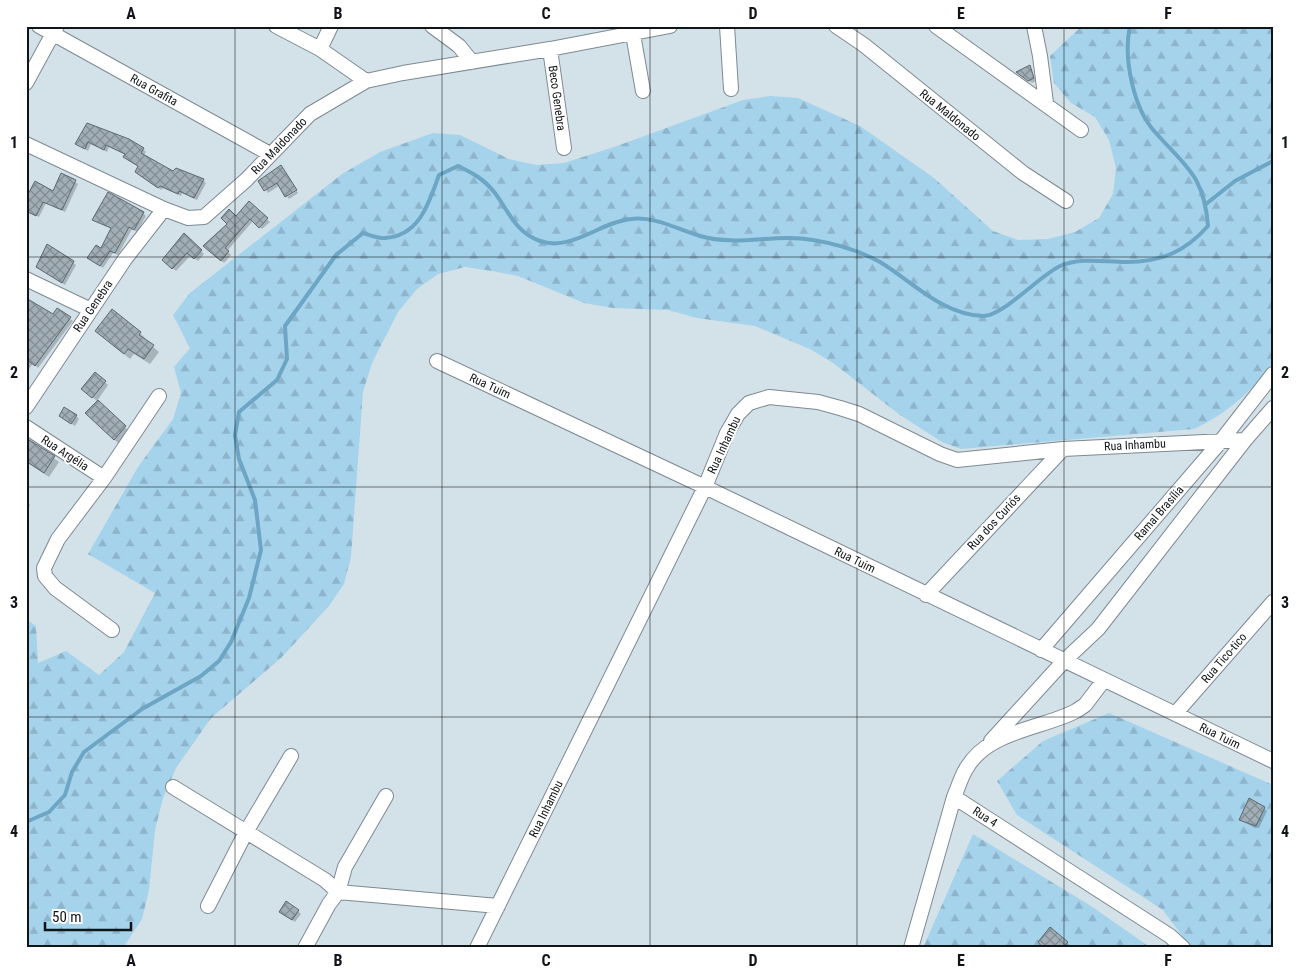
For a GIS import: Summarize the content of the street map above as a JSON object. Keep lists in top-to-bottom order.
{
  "streets": {
    "street": [
      "Rua Grafita",
      "Beco Genebra",
      "Rua Maldonado",
      "Rua Genebra",
      "Rua Tuim",
      "Rua Inhambu",
      "Rua Argélia",
      "Ramal Brasília",
      "Rua dos Curiós",
      "Rua Tico-tico",
      "Rua 4"
    ]
  },
  "crossings": [
    ["Rua Grafita", "Rua Maldonado"],
    ["Beco Genebra", "Rua Maldonado"],
    ["Rua Maldonado", "Rua Genebra"],
    ["Rua Tuim", "Rua Inhambu"],
    ["Rua Tuim", "Ramal Brasília"],
    ["Rua Tuim", "Rua dos Curiós"],
    ["Rua Tuim", "Rua Tico-tico"],
    ["Rua Inhambu", "Ramal Brasília"],
    ["Rua Inhambu", "Rua dos Curiós"]
  ],
  "scale_bar": "50 m",
  "grid": {
    "columns": [
      "A",
      "B",
      "C",
      "D",
      "E",
      "F"
    ],
    "rows": [
      "1",
      "2",
      "3",
      "4"
    ]
  }
}
